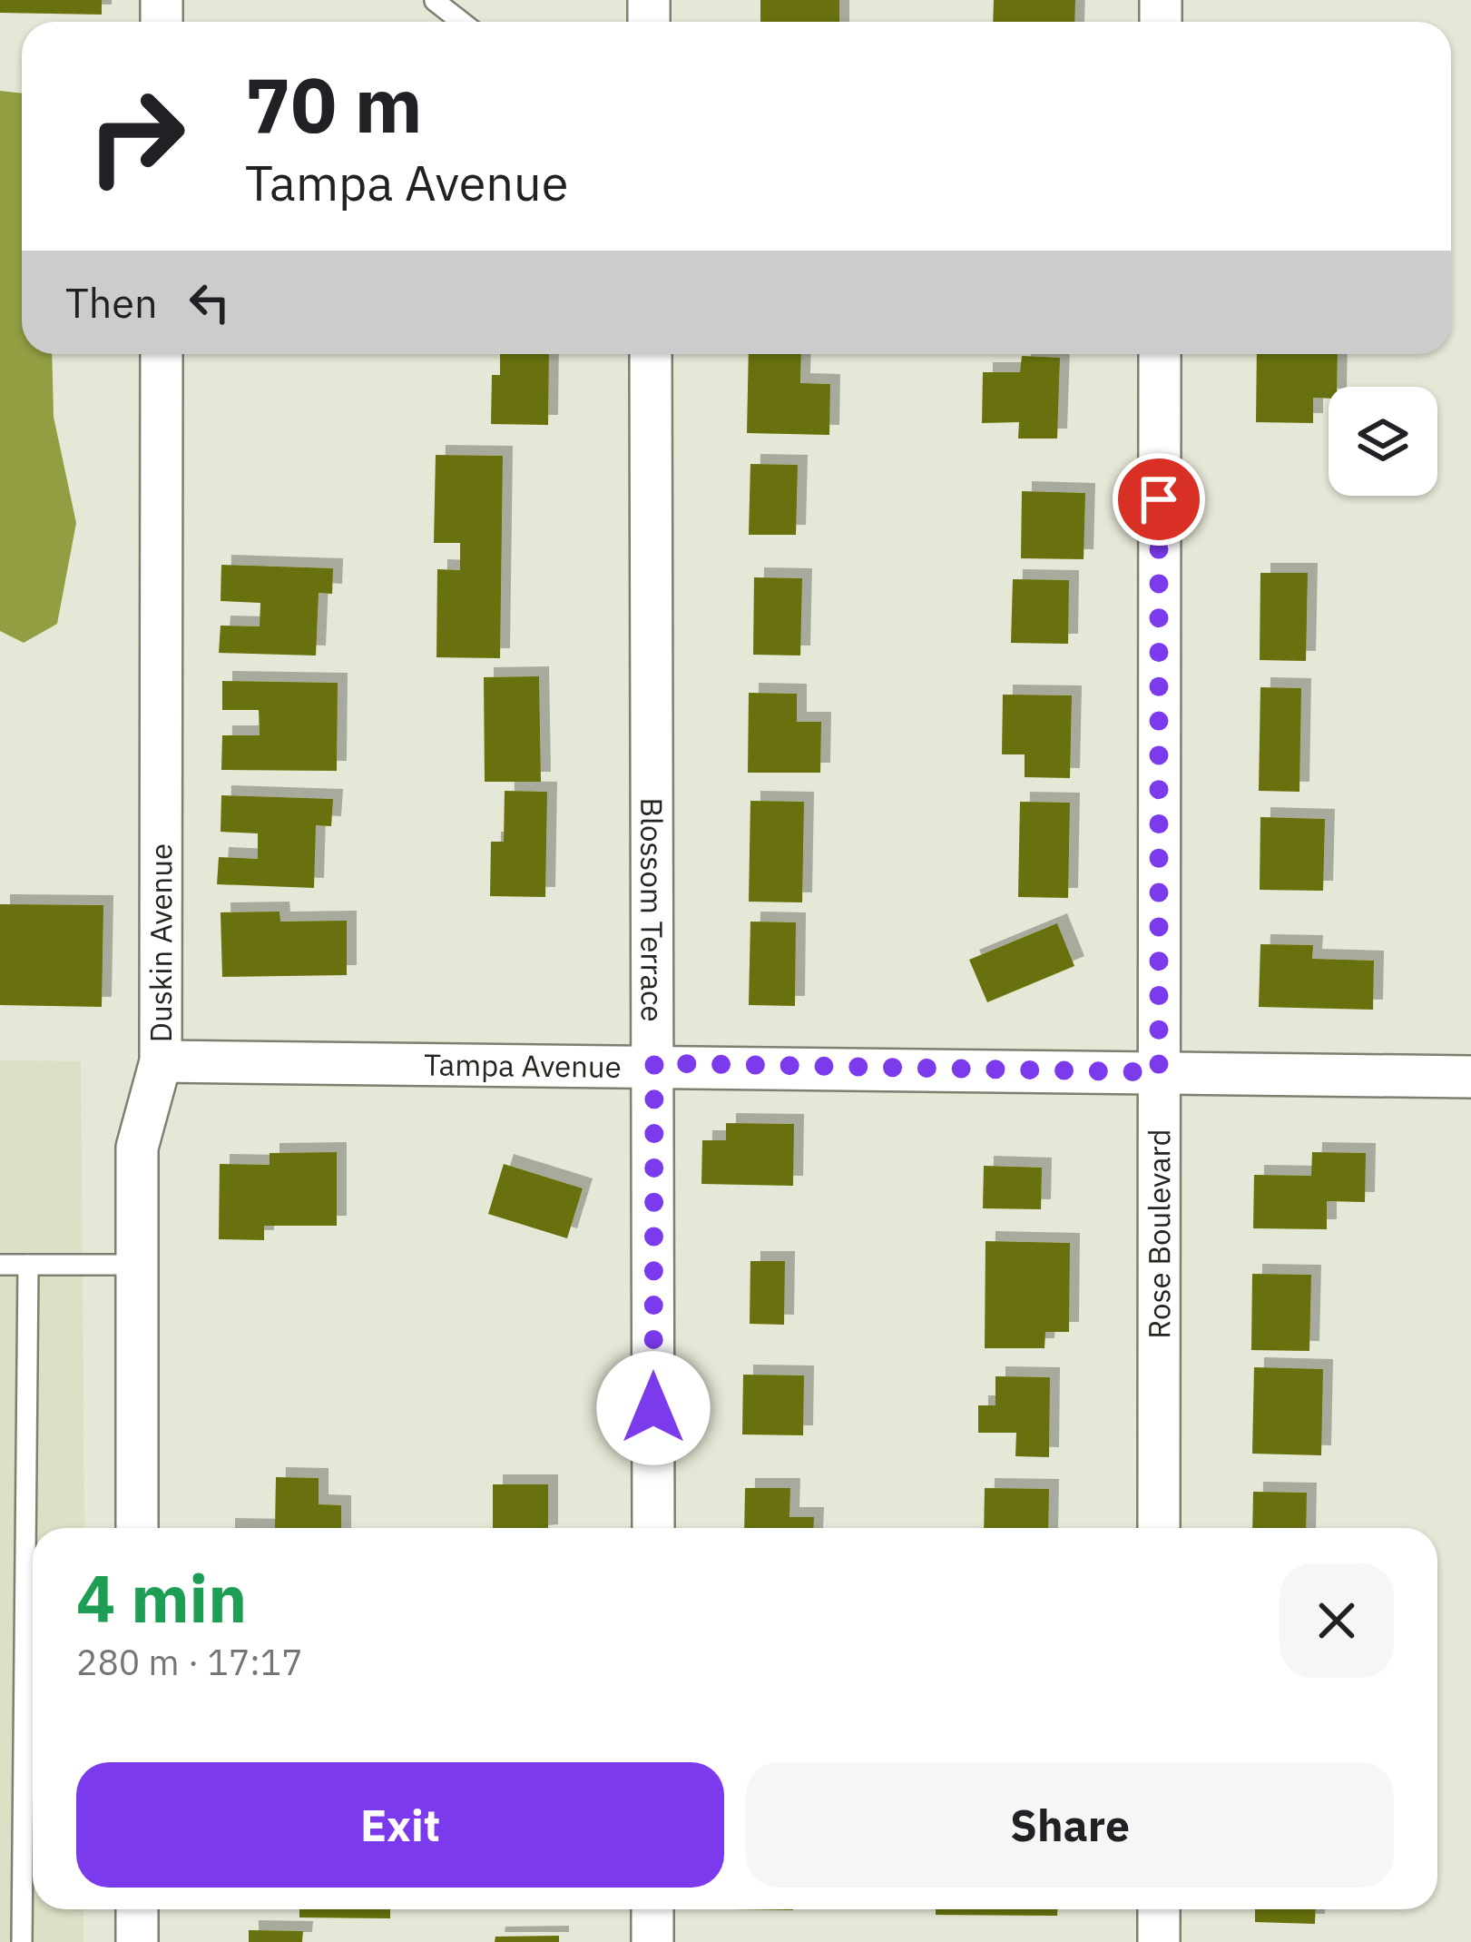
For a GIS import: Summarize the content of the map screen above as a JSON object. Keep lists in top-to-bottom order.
{
  "streets": {
    "street": [
      "Blossom Terrace",
      "Duskin Avenue",
      "Tampa Avenue",
      "Rose Boulevard"
    ]
  },
  "crossings": [
    ["Blossom Terrace", "Tampa Avenue"],
    ["Duskin Avenue", "Tampa Avenue"],
    ["Tampa Avenue", "Rose Boulevard"]
  ],
  "page": {
    "turn": ["70 m", "Tampa Avenue"],
    "then": "Then",
    "heading": ["4 min", "280 m · 17:17"],
    "buttons": ["Exit", "Share"]
  }
}
